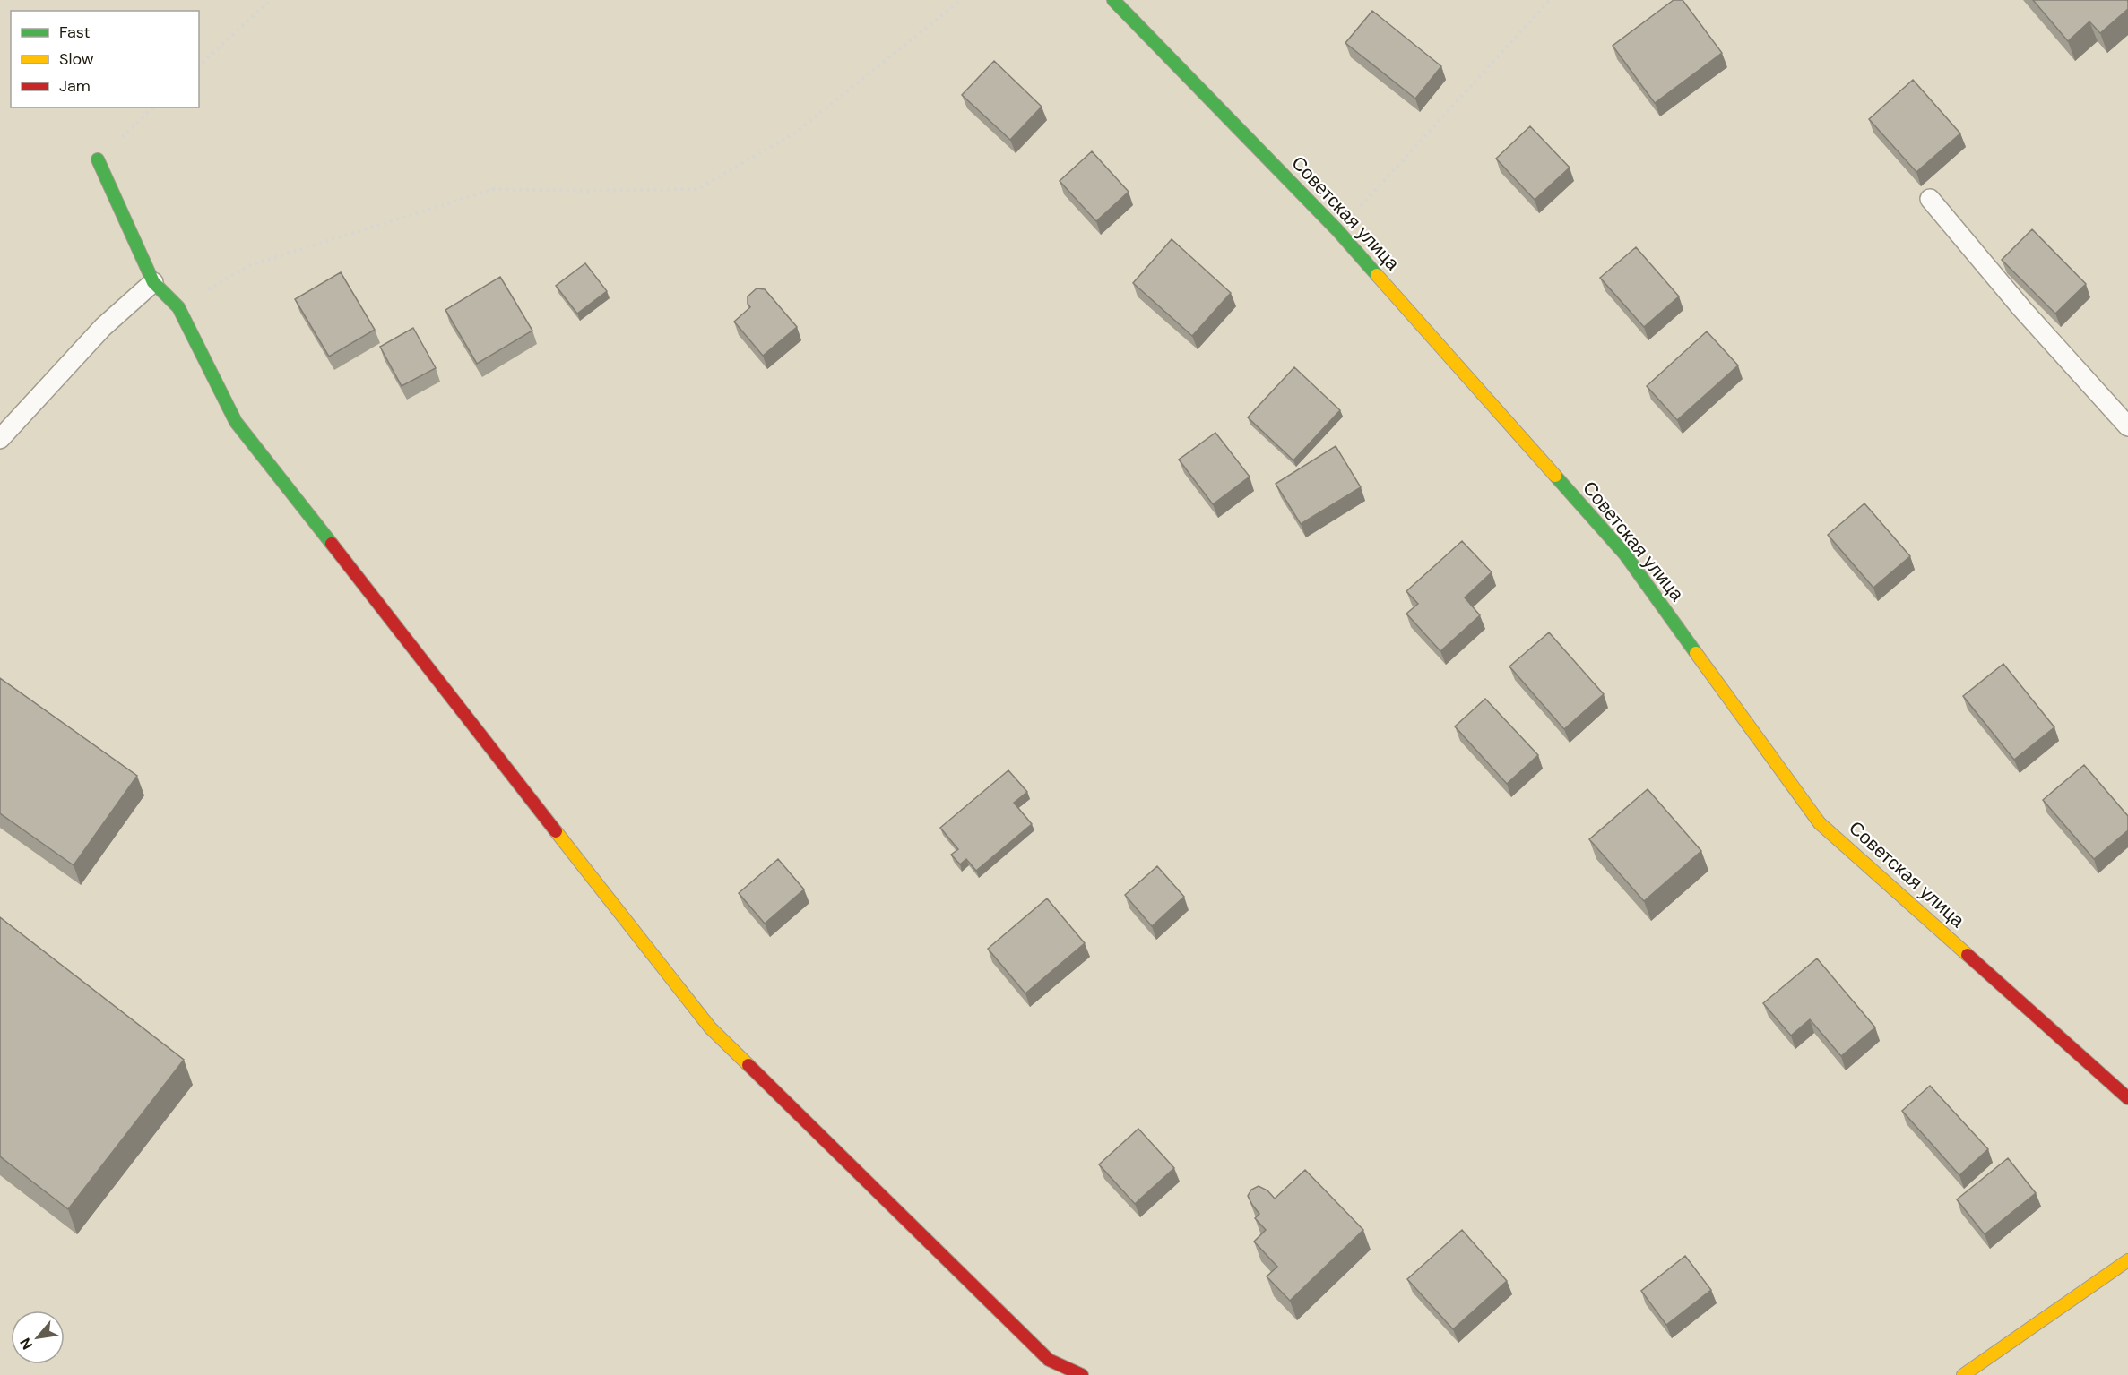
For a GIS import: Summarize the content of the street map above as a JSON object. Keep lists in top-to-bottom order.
{
  "streets": {
    "street": ["Советская улица"]
  },
  "legend": ["Fast", "Slow", "Jam"],
  "north": "bottom left"
}
